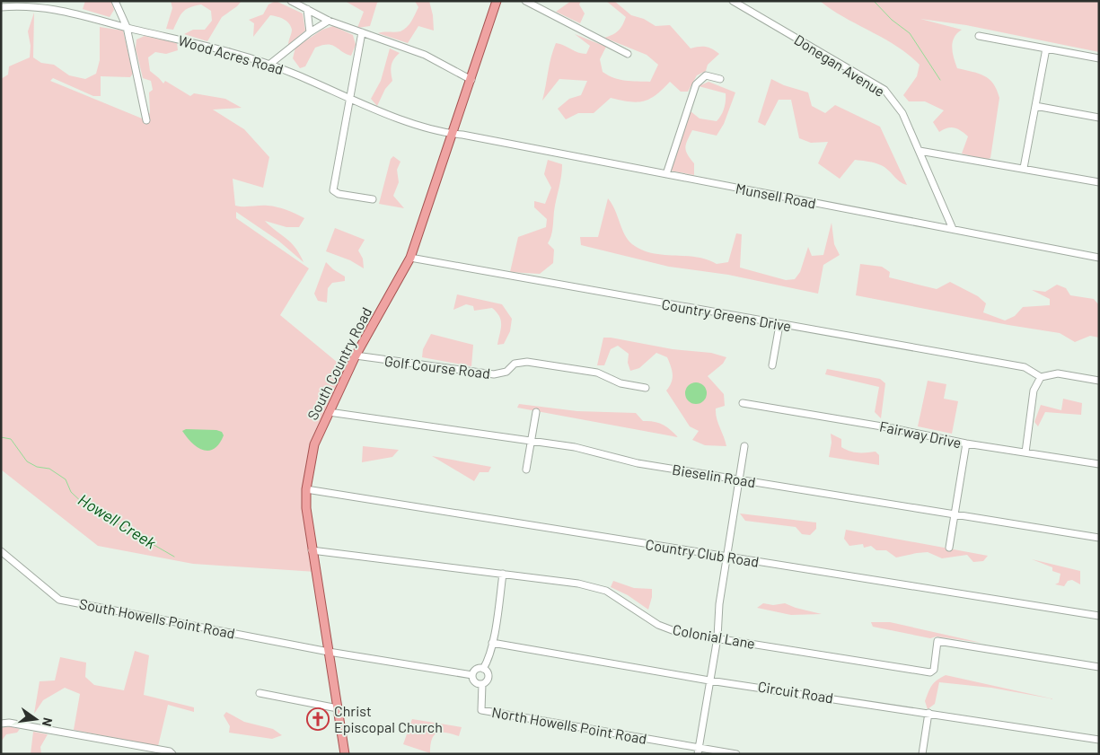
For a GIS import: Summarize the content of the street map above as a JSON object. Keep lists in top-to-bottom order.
{
  "streets": {
    "main road": ["South Country Road"],
    "street": [
      "Wood Acres Road",
      "Donegan Avenue",
      "Munsell Road",
      "Country Greens Drive",
      "Golf Course Road",
      "Fairway Drive",
      "Bieselin Road",
      "Country Club Road",
      "South Howells Point Road",
      "Colonial Lane",
      "Circuit Road",
      "North Howells Point Road"
    ]
  },
  "crossings": [
    ["Wood Acres Road", "Munsell Road"],
    ["Wood Acres Road", "South Country Road"],
    ["Donegan Avenue", "Munsell Road"],
    ["Munsell Road", "South Country Road"],
    ["Country Greens Drive", "South Country Road"],
    ["South Country Road", "Golf Course Road"],
    ["South Country Road", "Bieselin Road"],
    ["South Country Road", "Country Club Road"],
    ["South Country Road", "South Howells Point Road"],
    ["South Country Road", "Colonial Lane"]
  ],
  "water": ["Howell Creek"],
  "places": {
    "church": ["Christ Episcopal Church"]
  },
  "north": "right"
}
